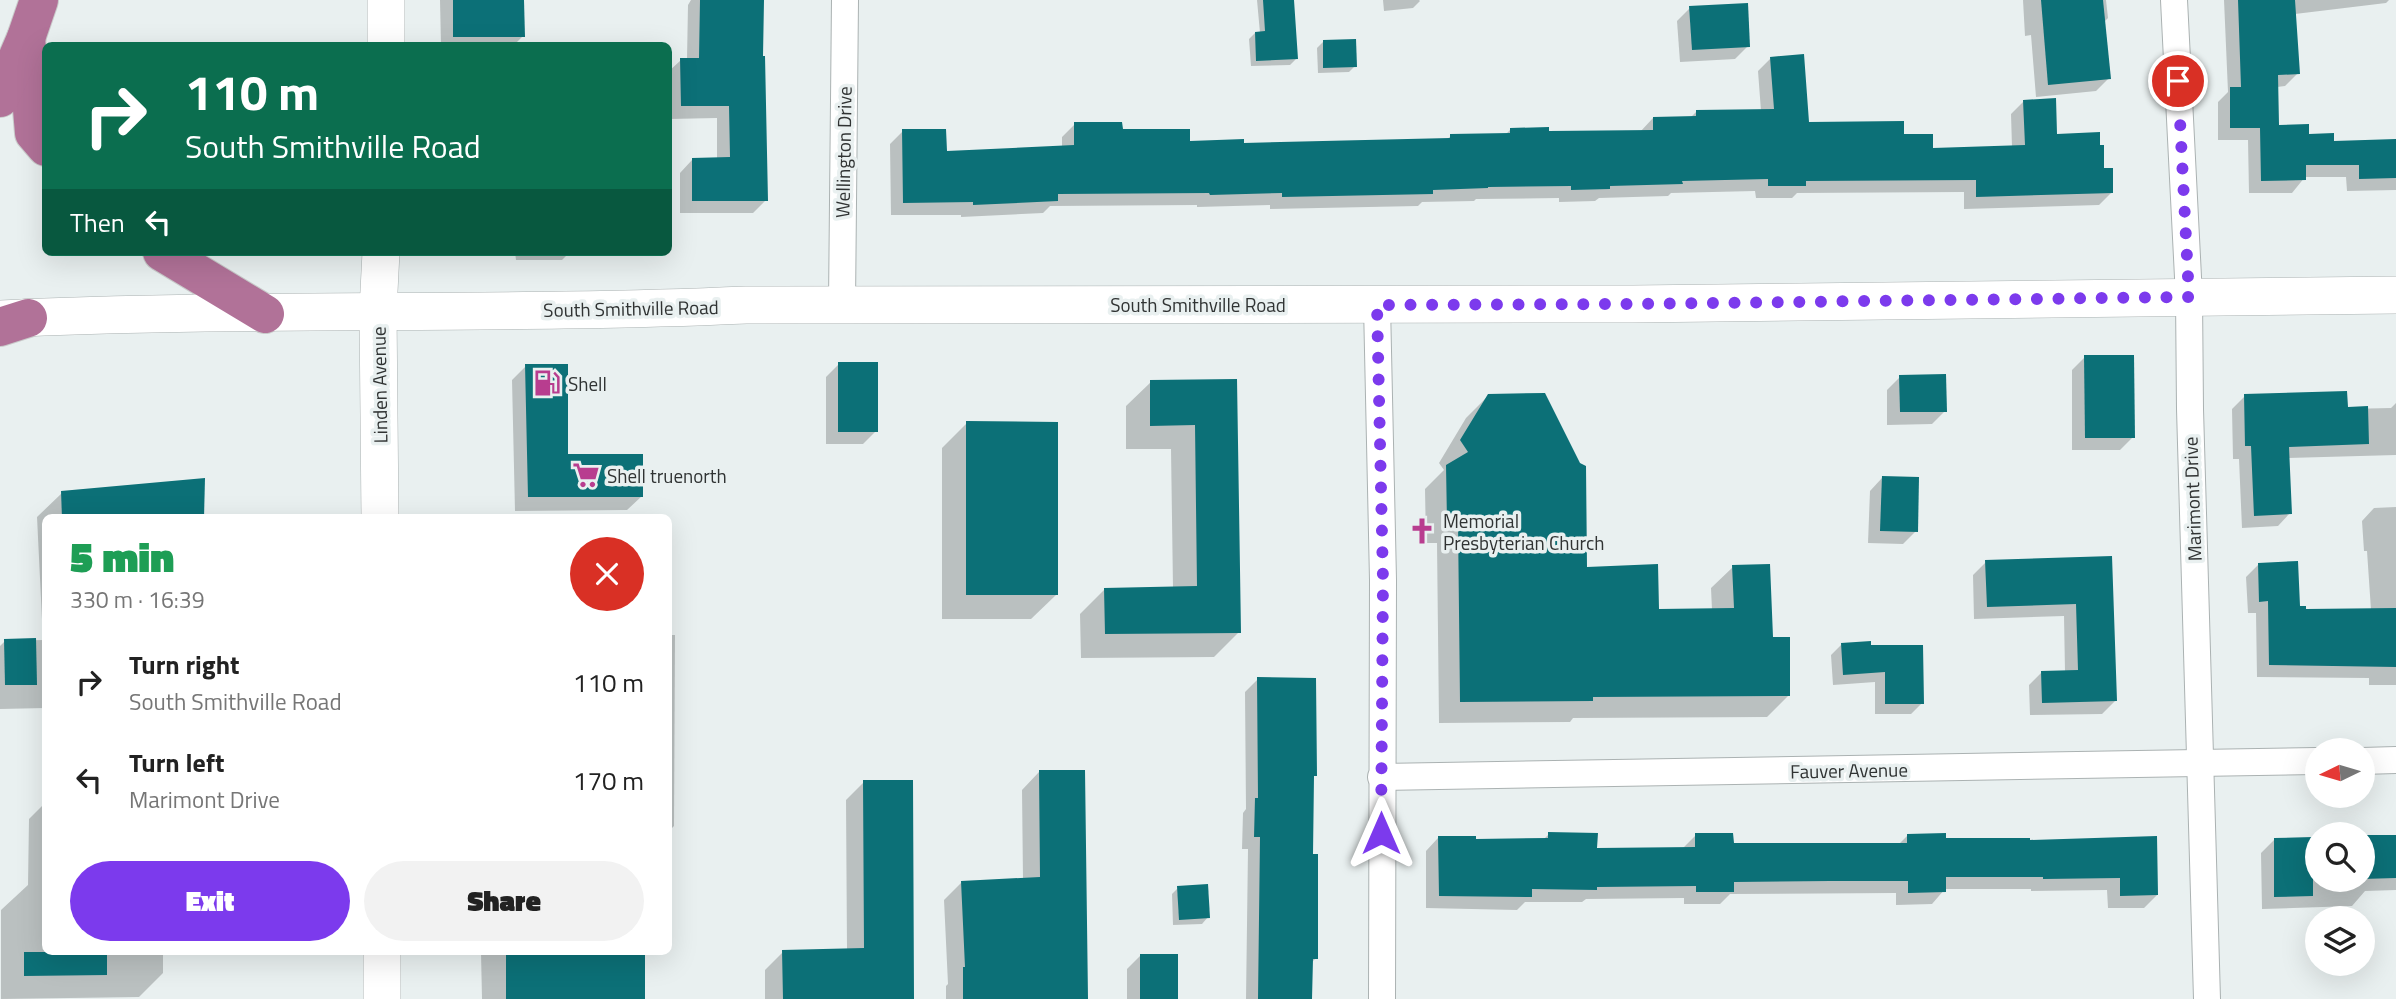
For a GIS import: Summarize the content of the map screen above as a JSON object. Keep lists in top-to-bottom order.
{
  "streets": {
    "main road": ["South Smithville Road", "Linden Avenue"],
    "street": ["Wellington Drive", "Marimont Drive", "Fauver Avenue"]
  },
  "crossings": [
    ["Wellington Drive", "South Smithville Road"],
    ["South Smithville Road", "Linden Avenue"],
    ["South Smithville Road", "Marimont Drive"],
    ["Marimont Drive", "Fauver Avenue"]
  ],
  "places": {
    "fuel station": ["Shell"],
    "supermarket": ["Shell truenorth"],
    "church": ["Memorial Presbyterian Church"]
  },
  "north": "left",
  "page": {
    "turn": ["110 m", "South Smithville Road"],
    "then": "Then",
    "heading": ["5 min", "330 m · 16:39"],
    "list": [
      {
        "name": "Turn right",
        "note": "South Smithville Road",
        "value": "110 m"
      },
      {
        "name": "Turn left",
        "note": "Marimont Drive",
        "value": "170 m"
      }
    ],
    "buttons": ["Exit", "Share"]
  }
}
